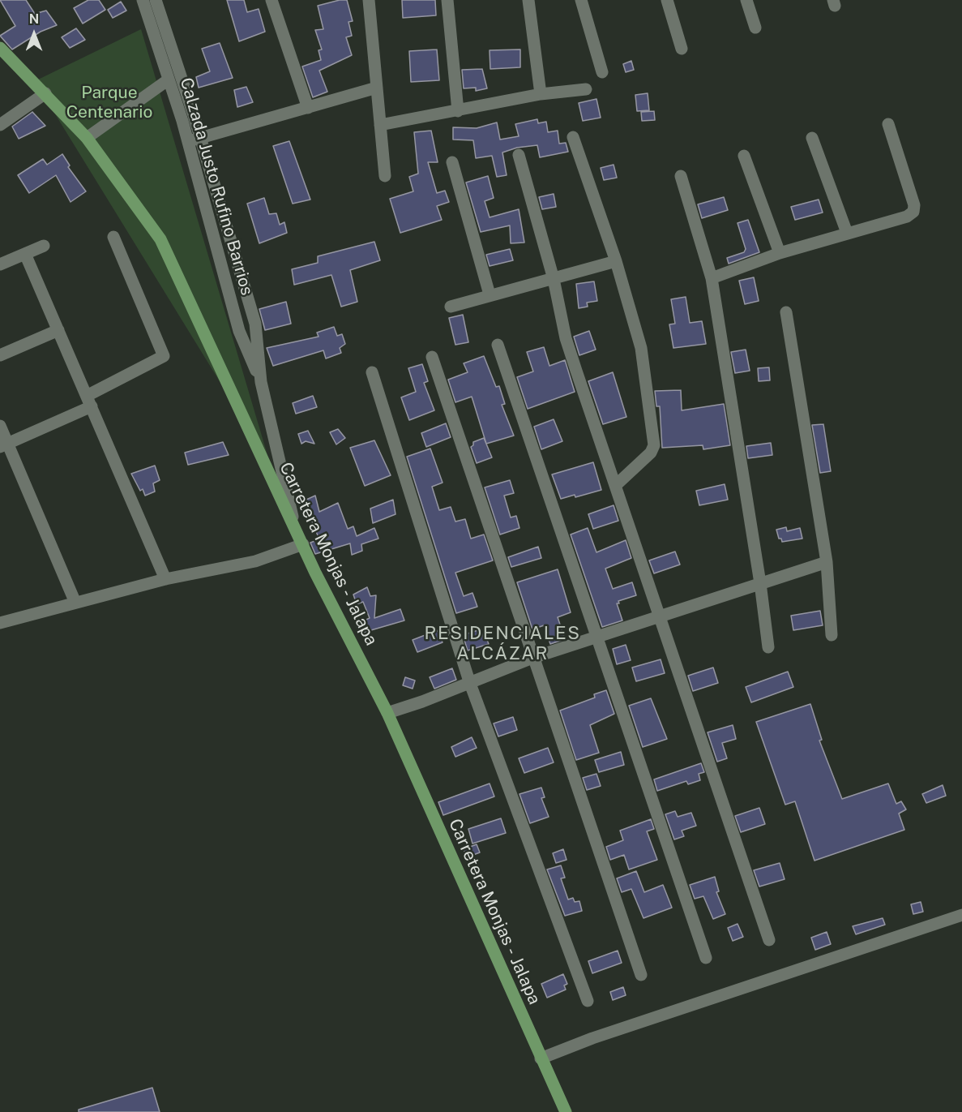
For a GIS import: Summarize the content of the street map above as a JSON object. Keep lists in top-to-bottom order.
{
  "streets": {
    "main road": ["Carretera Monjas - Jalapa"],
    "street": ["Calzada Justo Rufino Barrios"]
  },
  "crossings": [
    ["Calzada Justo Rufino Barrios", "Carretera Monjas - Jalapa"]
  ],
  "districts": ["RESIDENCIALES ALCÁZAR"],
  "parks": ["Parque Centenario"],
  "north": "top"
}
